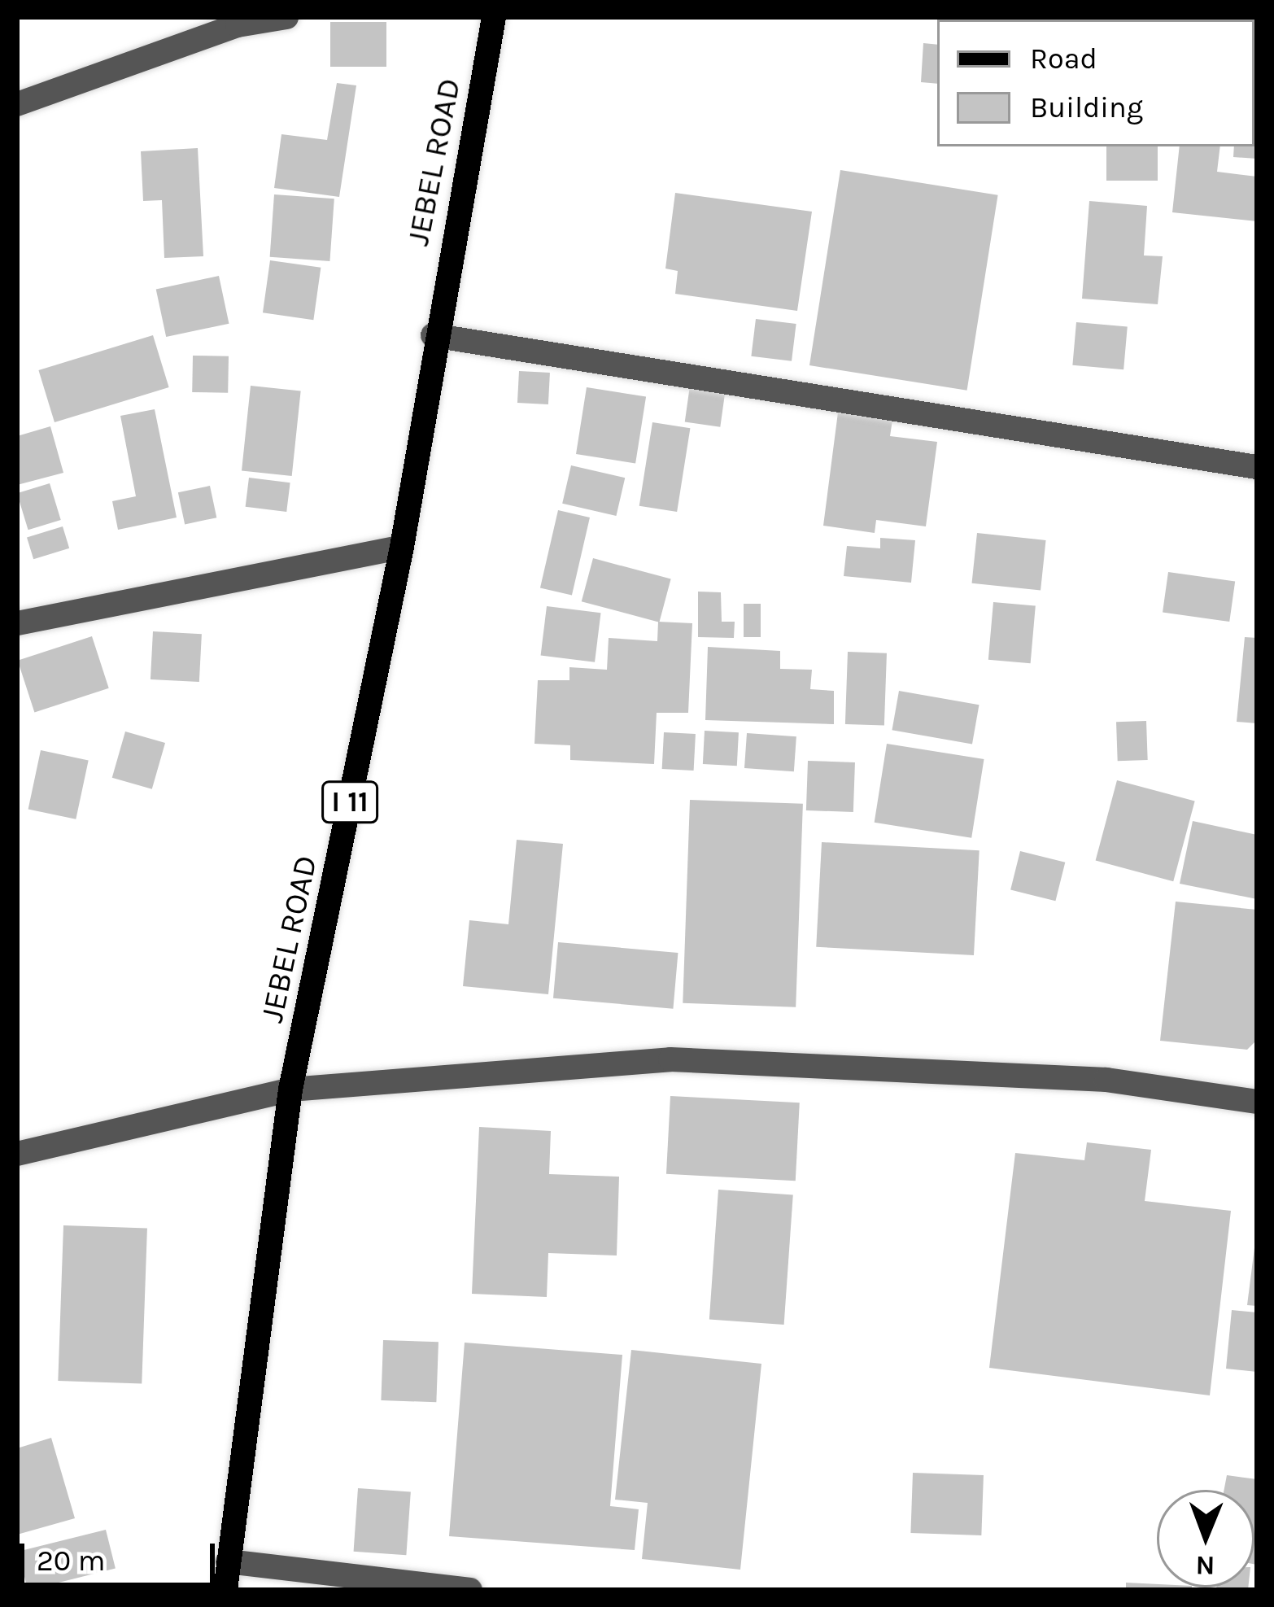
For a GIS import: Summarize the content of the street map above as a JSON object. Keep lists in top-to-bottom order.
{
  "streets": {
    "main road": ["JEBEL ROAD", "I 11"]
  },
  "legend": ["Road", "Building"],
  "scale_bar": "20 m",
  "north": "bottom"
}
